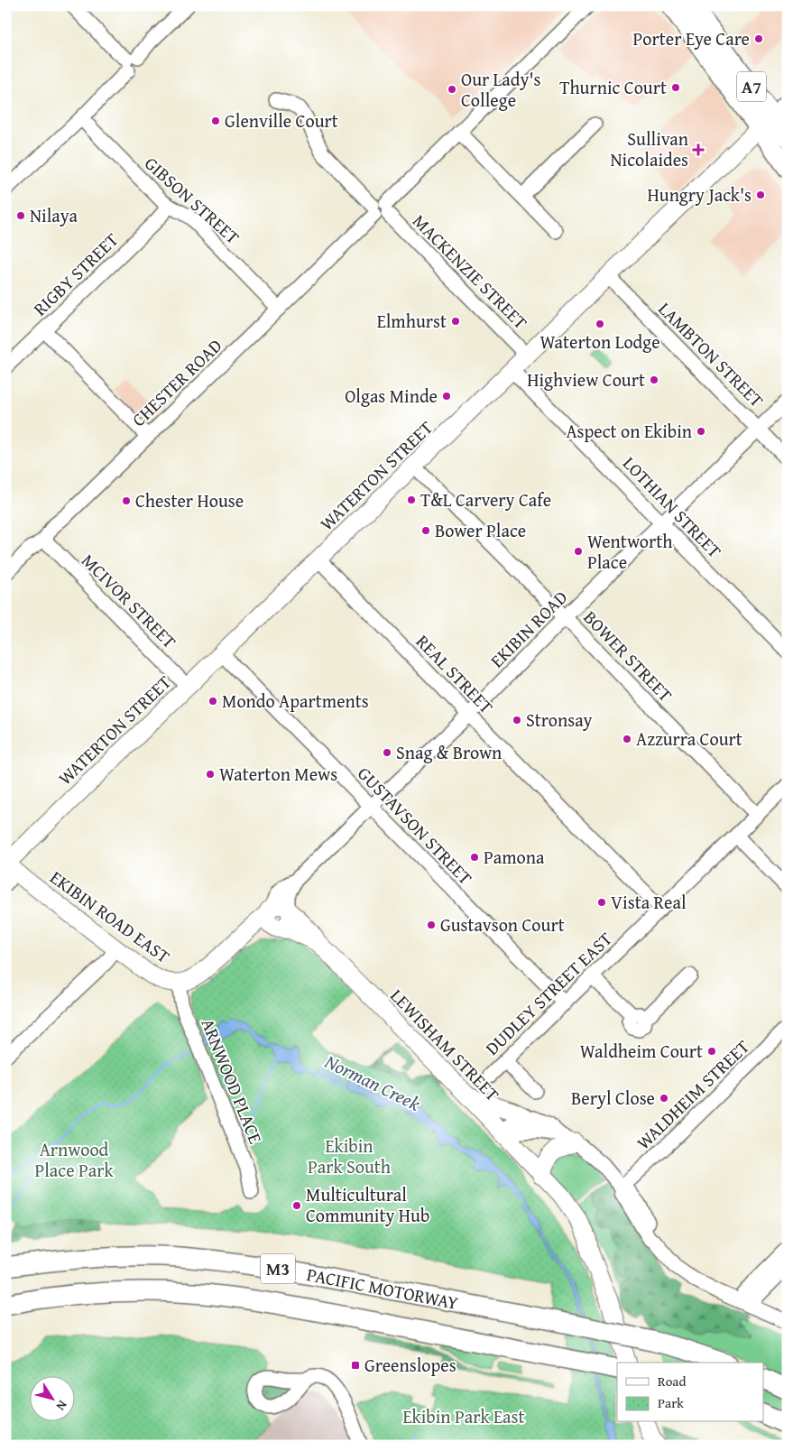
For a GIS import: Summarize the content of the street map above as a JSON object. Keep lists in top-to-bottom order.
{
  "streets": {
    "highway": ["A7", "M3", "PACIFIC MOTORWAY"],
    "main road": ["WATERTON STREET", "EKIBIN ROAD EAST", "LEWISHAM STREET"],
    "street": [
      "GIBSON STREET",
      "MACKENZIE STREET",
      "RIGBY STREET",
      "LAMBTON STREET",
      "CHESTER ROAD",
      "LOTHIAN STREET",
      "MCIVOR STREET",
      "EKIBIN ROAD",
      "BOWER STREET",
      "REAL STREET",
      "GUSTAVSON STREET",
      "DUDLEY STREET EAST",
      "ARNWOOD PLACE",
      "WALDHEIM STREET"
    ]
  },
  "crossings": [
    ["A7", "WATERTON STREET"],
    ["GIBSON STREET", "RIGBY STREET"],
    ["GIBSON STREET", "CHESTER ROAD"],
    ["MACKENZIE STREET", "CHESTER ROAD"],
    ["MACKENZIE STREET", "WATERTON STREET"],
    ["LAMBTON STREET", "WATERTON STREET"],
    ["LAMBTON STREET", "EKIBIN ROAD"],
    ["CHESTER ROAD", "MCIVOR STREET"],
    ["WATERTON STREET", "LOTHIAN STREET"],
    ["WATERTON STREET", "MCIVOR STREET"],
    ["WATERTON STREET", "BOWER STREET"],
    ["WATERTON STREET", "REAL STREET"],
    ["WATERTON STREET", "GUSTAVSON STREET"],
    ["WATERTON STREET", "EKIBIN ROAD EAST"],
    ["LOTHIAN STREET", "EKIBIN ROAD"],
    ["EKIBIN ROAD", "BOWER STREET"],
    ["EKIBIN ROAD", "REAL STREET"],
    ["EKIBIN ROAD", "GUSTAVSON STREET"],
    ["EKIBIN ROAD", "EKIBIN ROAD EAST"],
    ["EKIBIN ROAD", "LEWISHAM STREET"],
    ["BOWER STREET", "DUDLEY STREET EAST"],
    ["REAL STREET", "DUDLEY STREET EAST"],
    ["GUSTAVSON STREET", "DUDLEY STREET EAST"],
    ["EKIBIN ROAD EAST", "LEWISHAM STREET"],
    ["EKIBIN ROAD EAST", "ARNWOOD PLACE"]
  ],
  "water": ["Norman Creek"],
  "parks": ["Ekibin Park South", "Arnwood Place Park", "Ekibin Park East"],
  "places": {
    "other": [
      "Porter Eye Care",
      "Thurnic Court",
      "Our Lady's College",
      "Glenville Court",
      "Hungry Jack's",
      "Nilaya",
      "Elmhurst",
      "Waterton Lodge",
      "Highview Court",
      "Olgas Minde",
      "Aspect on Ekibin",
      "T&L Carvery Cafe",
      "Chester House",
      "Bower Place",
      "Wentworth Place",
      "Mondo Apartments",
      "Stronsay",
      "Azzurra Court",
      "Snag & Brown",
      "Waterton Mews",
      "Pamona",
      "Vista Real",
      "Gustavson Court",
      "Waldheim Court",
      "Beryl Close",
      "Multicultural Community Hub"
    ],
    "health": ["Sullivan Nicolaides"],
    "transit": ["Greenslopes"]
  },
  "legend": ["Road", "Park"],
  "north": "bottom right"
}
